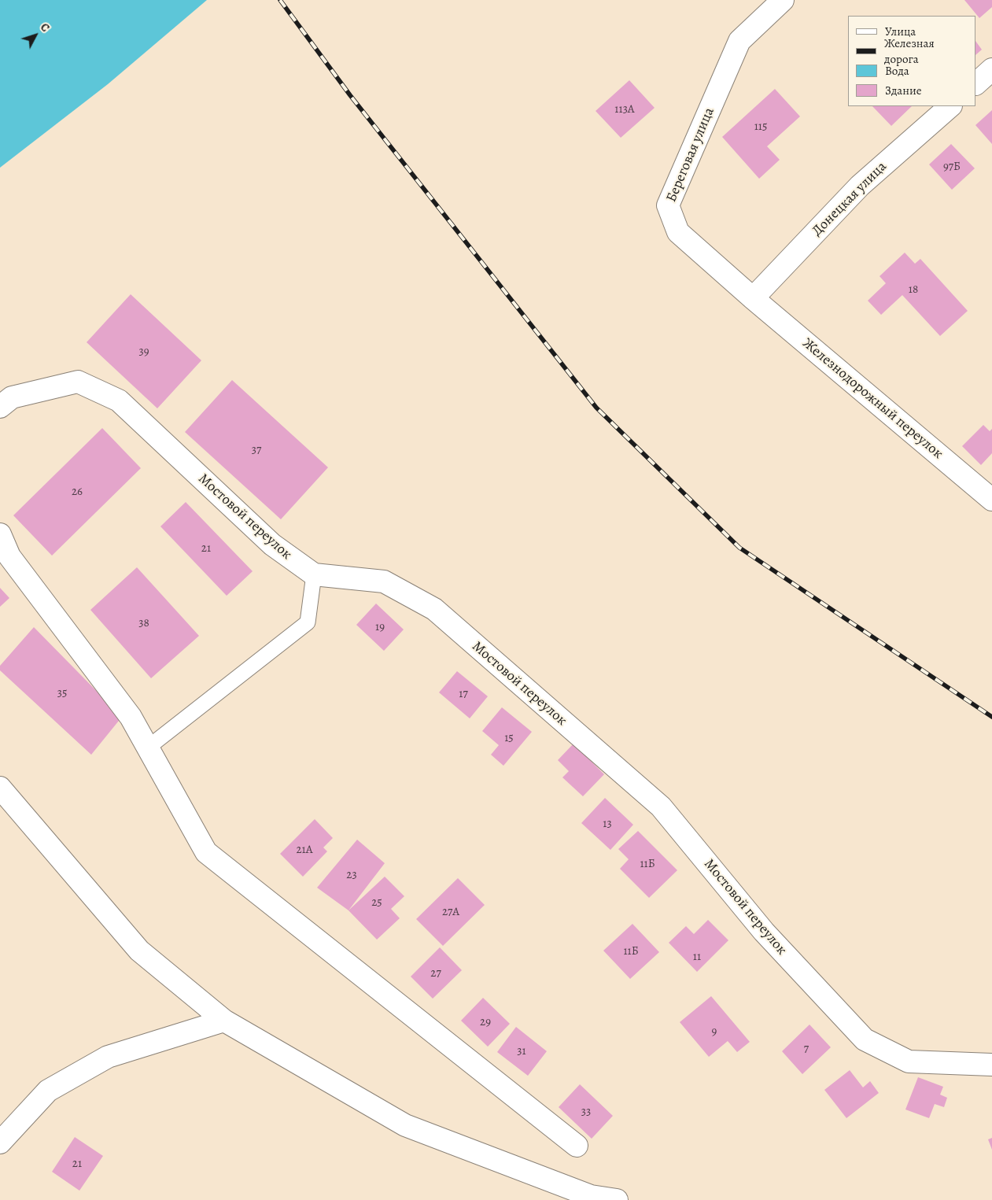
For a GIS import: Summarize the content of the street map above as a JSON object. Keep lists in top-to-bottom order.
{
  "streets": {
    "street": [
      "Береговая улица",
      "Донецкая улица",
      "Железнодорожный переулок",
      "Мостовой переулок"
    ]
  },
  "crossings": [
    ["Береговая улица", "Донецкая улица"],
    ["Береговая улица", "Железнодорожный переулок"],
    ["Донецкая улица", "Железнодорожный переулок"]
  ],
  "house_numbers": [
    "113А",
    "115",
    "97Б",
    "18",
    "39",
    "37",
    "26",
    "21",
    "38",
    "19",
    "35",
    "17",
    "15",
    "13",
    "21А",
    "11Б",
    "23",
    "25",
    "27А",
    "11Б",
    "11",
    "27",
    "29",
    "9",
    "7",
    "31",
    "33",
    "21"
  ],
  "legend": [
    "Улица",
    "Железная дорога",
    "Вода",
    "Здание"
  ],
  "north": "top right"
}
